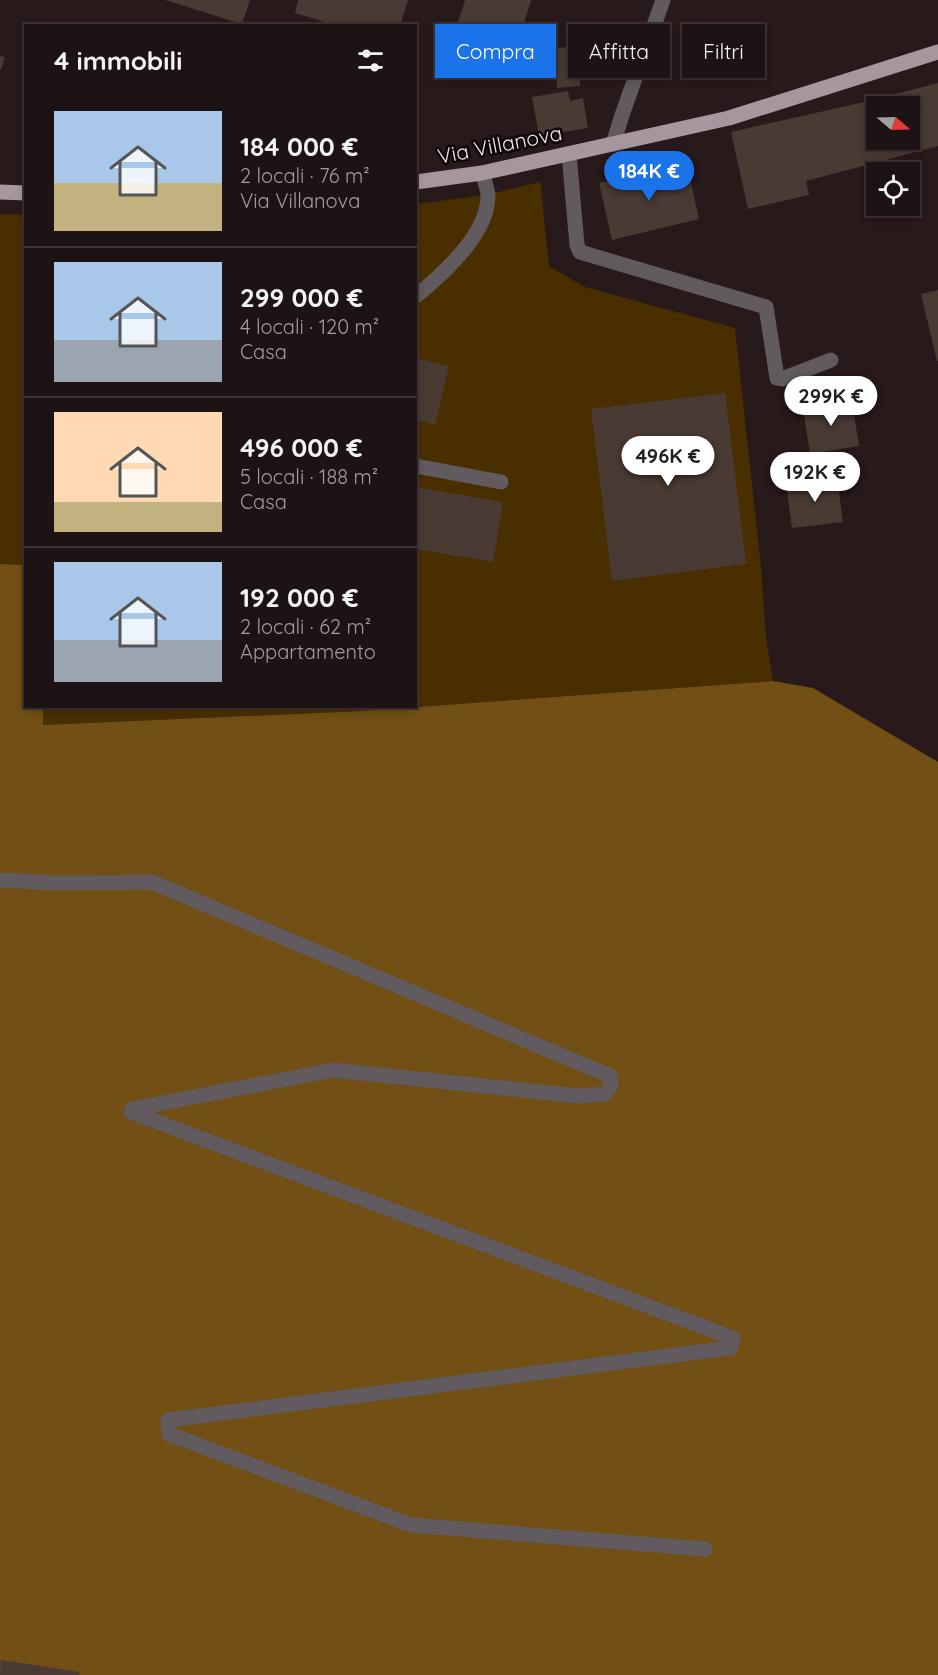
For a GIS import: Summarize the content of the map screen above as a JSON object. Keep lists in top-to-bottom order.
{
  "streets": {
    "main road": ["Via Villanova"]
  },
  "north": "right",
  "page": {
    "chip": ["Compra", "Affitta", "Filtri"],
    "heading": "4 immobili",
    "list": [
      {
        "name": "184 000 €",
        "note": "2 locali · 76 m² · Via Villanova"
      },
      {
        "name": "299 000 €",
        "note": "4 locali · 120 m² · Casa"
      },
      {
        "name": "496 000 €",
        "note": "5 locali · 188 m² · Casa"
      },
      {
        "name": "192 000 €",
        "note": "2 locali · 62 m² · Appartamento"
      }
    ],
    "price": [
      "184K €",
      "299K €",
      "496K €",
      "192K €"
    ]
  }
}
